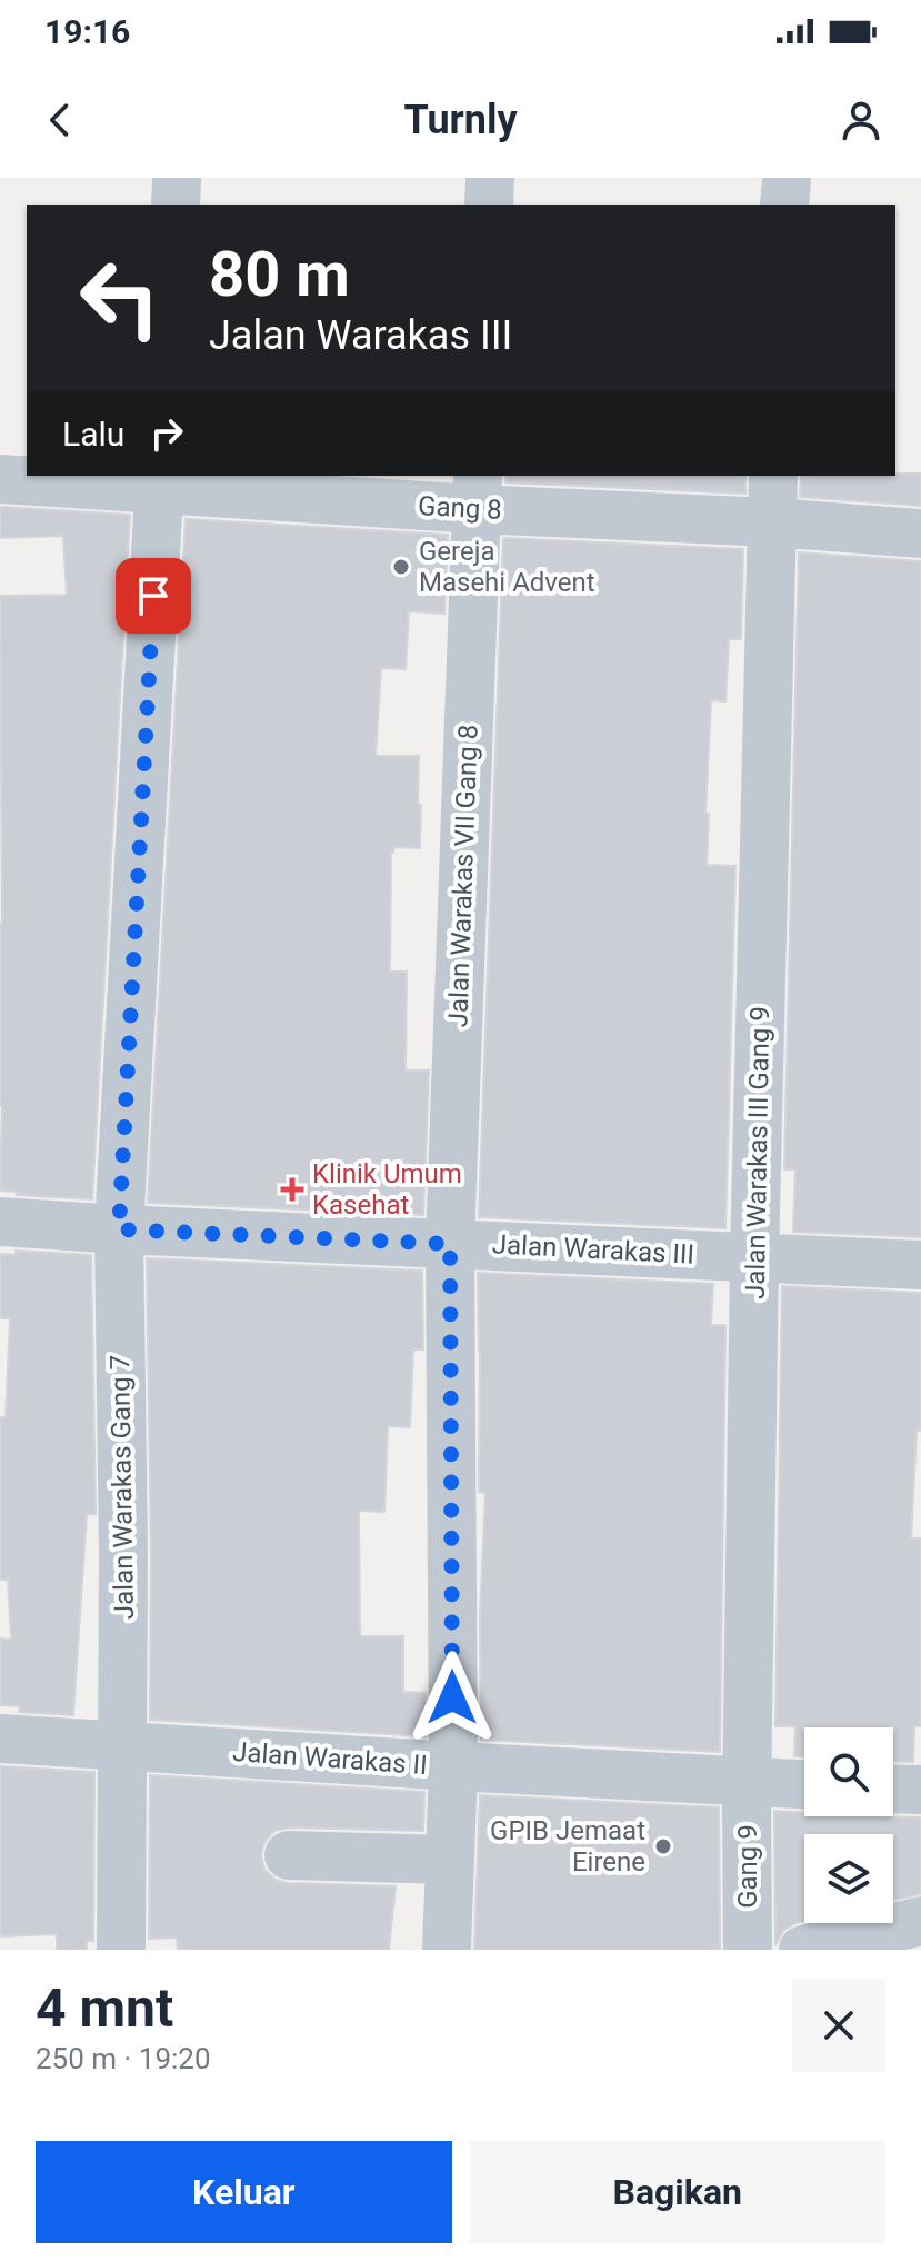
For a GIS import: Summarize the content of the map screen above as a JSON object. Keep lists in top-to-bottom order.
{
  "streets": {
    "street": [
      "Gang 8",
      "Jalan Warakas VII Gang 8",
      "Jalan Warakas III Gang 9",
      "Jalan Warakas III",
      "Jalan Warakas Gang 7",
      "Jalan Warakas II",
      "Gang 9"
    ]
  },
  "crossings": [
    ["Gang 8", "Jalan Warakas VII Gang 8"],
    ["Gang 8", "Jalan Warakas III Gang 9"],
    ["Gang 8", "Jalan Warakas Gang 7"],
    ["Jalan Warakas VII Gang 8", "Jalan Warakas III"],
    ["Jalan Warakas VII Gang 8", "Jalan Warakas II"],
    ["Jalan Warakas III Gang 9", "Jalan Warakas III"],
    ["Jalan Warakas III Gang 9", "Jalan Warakas II"],
    ["Jalan Warakas III Gang 9", "Gang 9"],
    ["Jalan Warakas III", "Jalan Warakas Gang 7"],
    ["Jalan Warakas Gang 7", "Jalan Warakas II"],
    ["Jalan Warakas II", "Gang 9"]
  ],
  "places": {
    "other": ["Gereja Masehi Advent", "GPIB Jemaat Eirene"],
    "health": ["Klinik Umum Kasehat"]
  },
  "page": {
    "status": "19:16",
    "header": "Turnly",
    "turn": ["80 m", "Jalan Warakas III"],
    "then": "Lalu",
    "heading": ["4 mnt", "250 m · 19:20"],
    "buttons": ["Keluar", "Bagikan"]
  }
}
